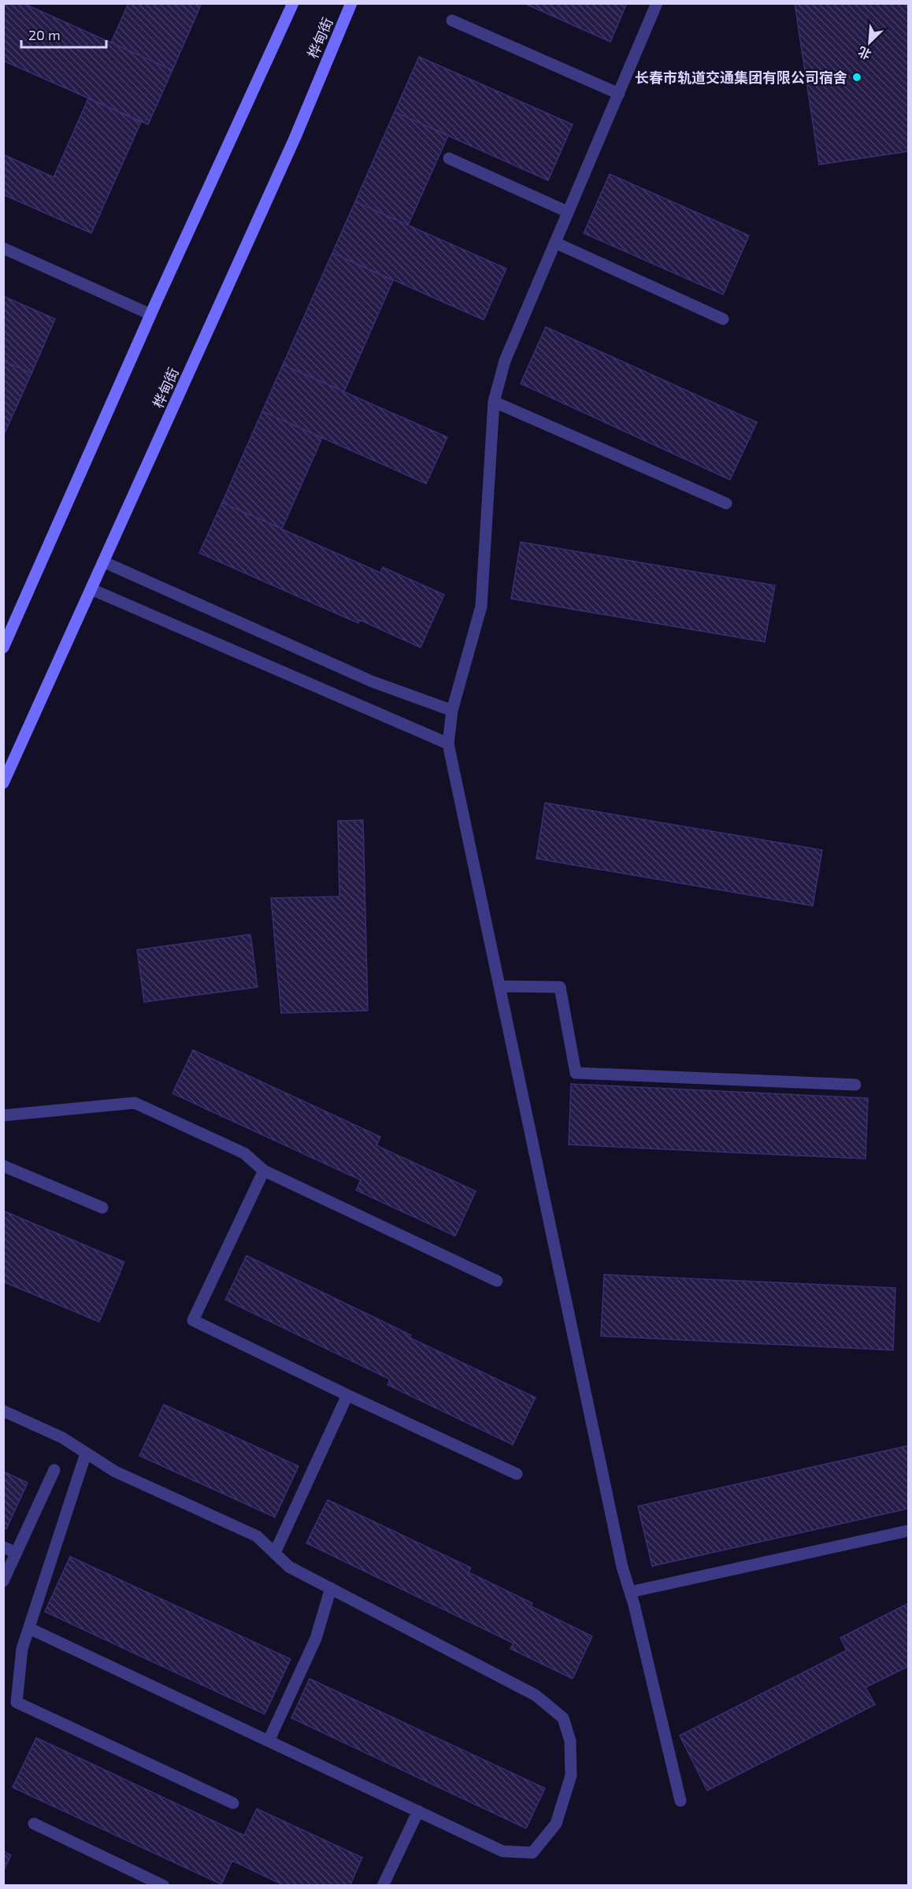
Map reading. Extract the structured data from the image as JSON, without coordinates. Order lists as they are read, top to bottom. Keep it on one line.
{"streets":{"street":["桦甸街"]},"places":["长春市轨道交通集团有限公司宿舍"],"scale_bar":"20 m","north":"bottom left"}
